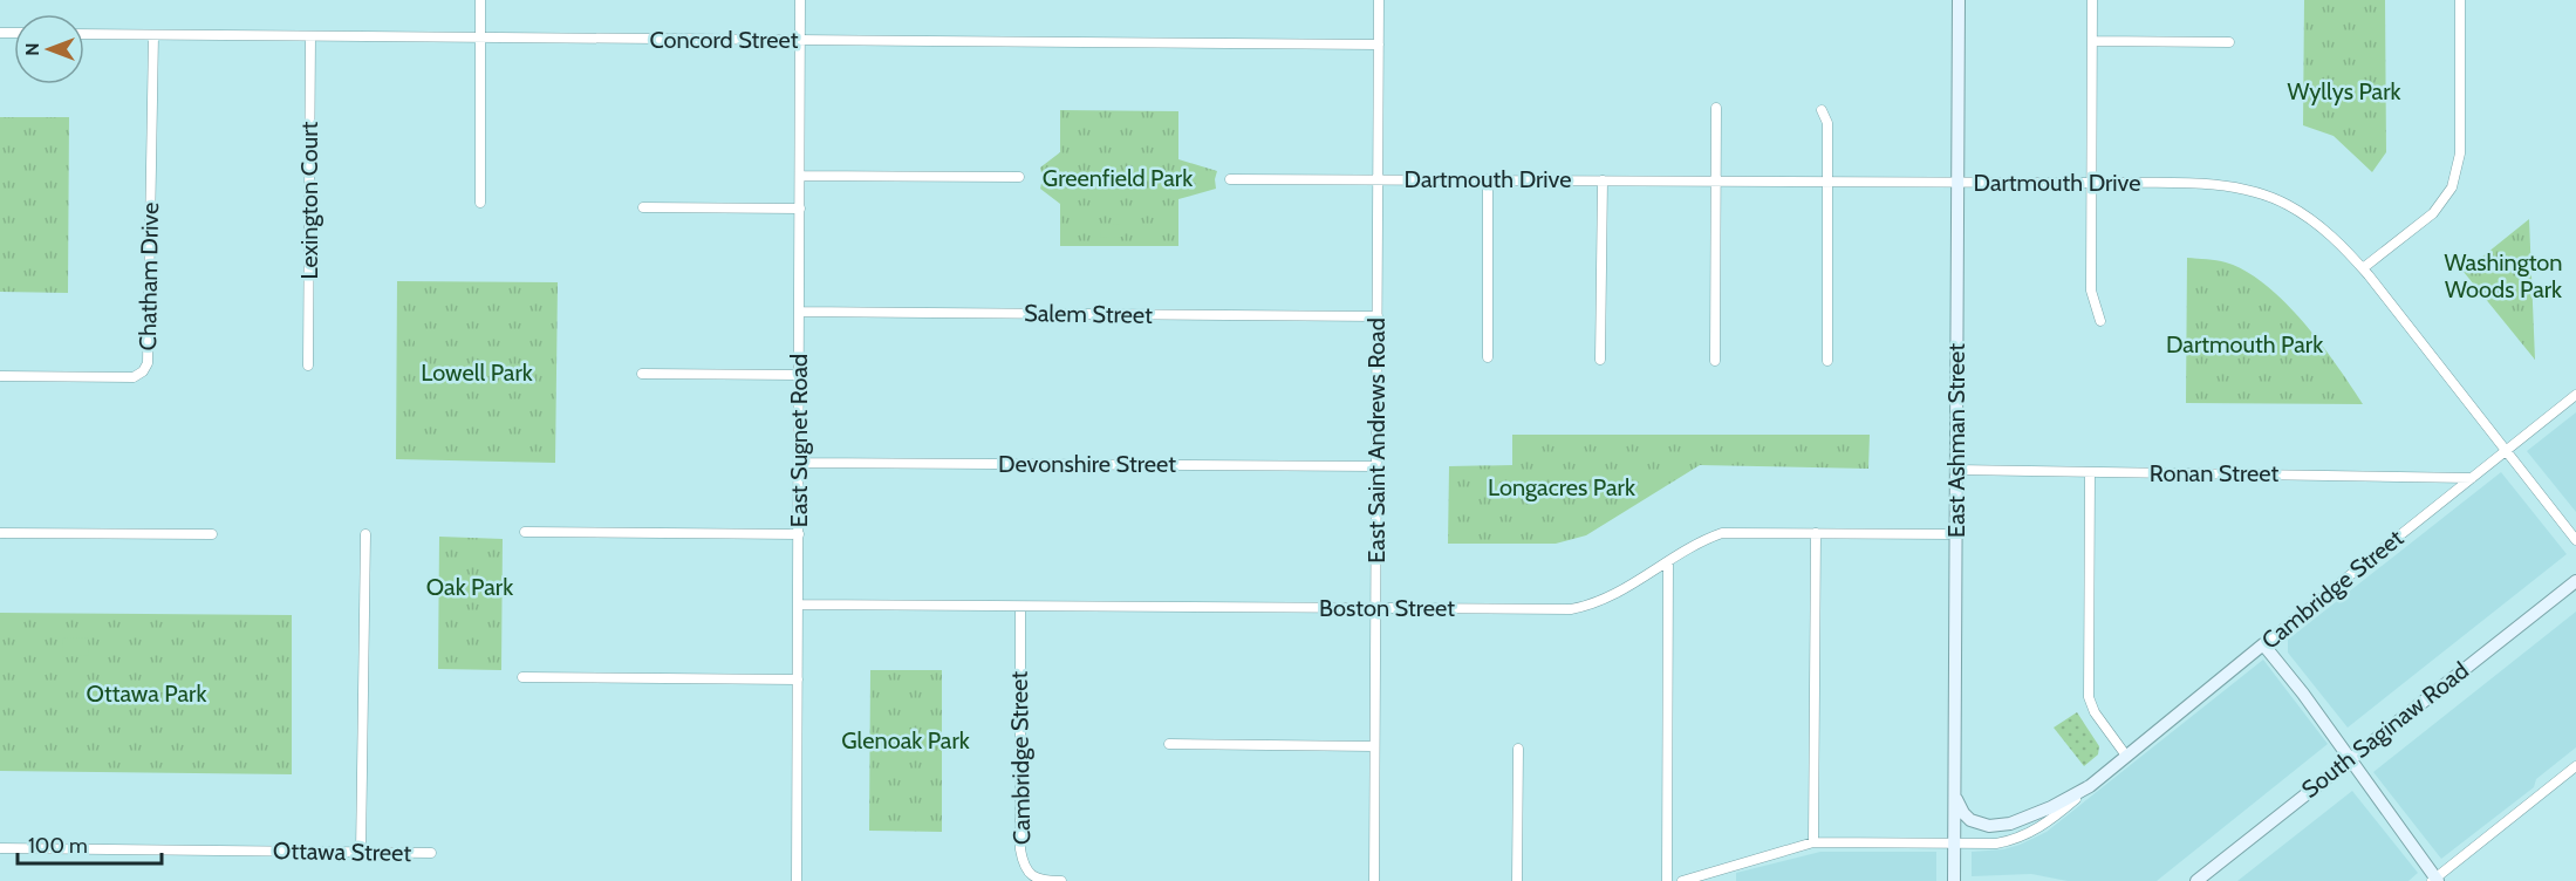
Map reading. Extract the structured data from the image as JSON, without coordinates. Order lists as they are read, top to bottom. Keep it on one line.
{"streets":{"street":["Concord Street","Dartmouth Drive","Lexington Court","Chatham Drive","Salem Street","East Sugnet Road","East Saint Andrews Road","East Ashman Street","Devonshire Street","Ronan Street","Cambridge Street","Boston Street","South Saginaw Road","Ottawa Street"]},"crossings":[["Concord Street","Lexington Court"],["Concord Street","Chatham Drive"],["Concord Street","East Sugnet Road"],["Concord Street","East Saint Andrews Road"],["Dartmouth Drive","East Saint Andrews Road"],["Dartmouth Drive","East Ashman Street"],["Dartmouth Drive","Cambridge Street"],["Salem Street","East Sugnet Road"],["Salem Street","East Saint Andrews Road"],["East Sugnet Road","Devonshire Street"],["East Sugnet Road","Boston Street"],["East Saint Andrews Road","Devonshire Street"],["East Saint Andrews Road","Boston Street"],["East Ashman Street","Ronan Street"],["East Ashman Street","Cambridge Street"],["East Ashman Street","Boston Street"],["Ronan Street","Cambridge Street"],["Cambridge Street","Boston Street"]],"parks":["Wyllys Park","Greenfield Park","Washington Woods Park","Dartmouth Park","Lowell Park","Longacres Park","Oak Park","Ottawa Park","Glenoak Park"],"scale_bar":"100 m","north":"left"}
